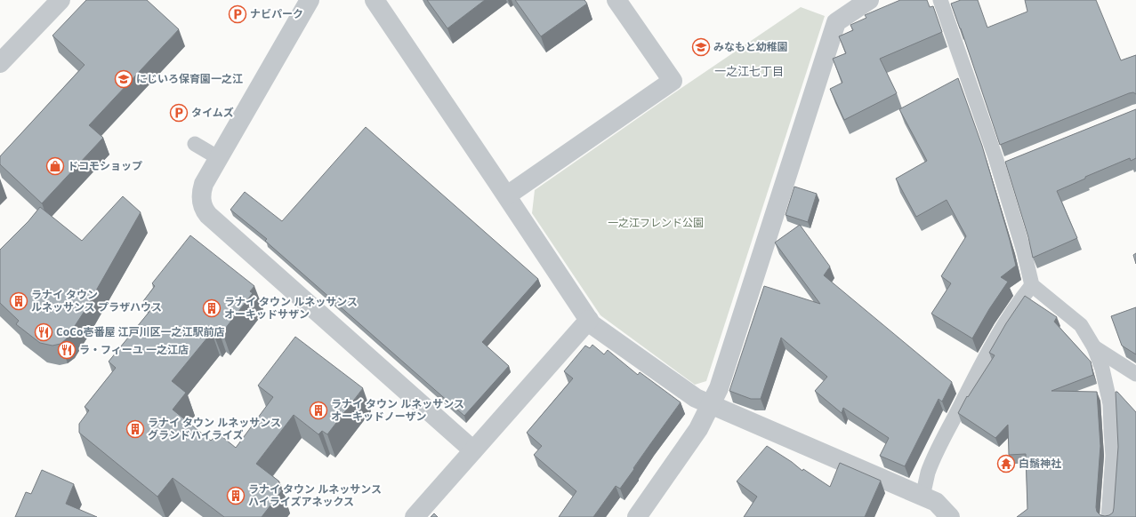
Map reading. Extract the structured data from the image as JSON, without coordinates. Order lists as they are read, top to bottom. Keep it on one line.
{"districts":["一之江七丁目"],"parks":["一之江フレンド公園"],"places":{"parking":["ナビパーク","タイムズ"],"school or university":["みなもと幼稚園","にじいろ保育園一之江"],"shop":["ドコモショップ"],"building":["ラナイ タウン ルネッサンス プラザハウス","ラナイ タウン ルネッサンス オーキッドサザン","ラナイ タウン ルネッサンス オーキッドノーザン","ラナイ タウン ルネッサンス グランドハイライズ","ラナイ タウン ルネッサンス ハイライズアネックス"],"restaurant":["CoCo壱番屋 江戸川区一之江駅前店","ラ・フィーユ 一之江店"],"temple":["白鬚神社"]}}
